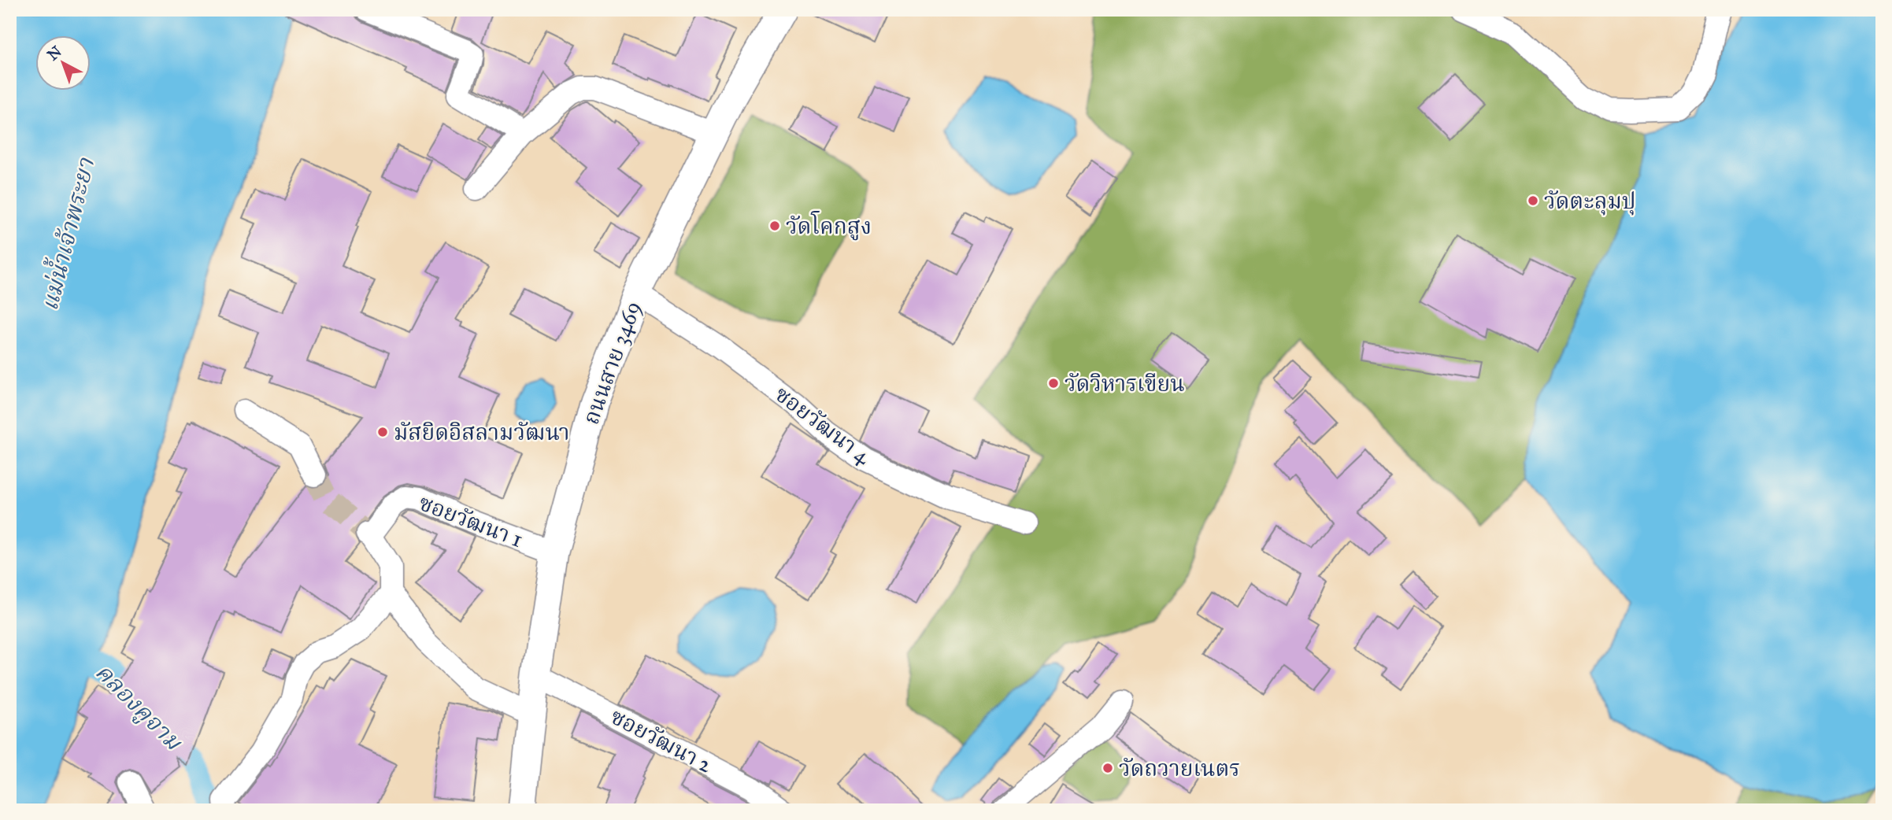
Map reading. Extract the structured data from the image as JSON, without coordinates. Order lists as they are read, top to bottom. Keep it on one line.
{"streets":{"street":["ถนนสาย 3469","ซอยวัฒนา 4","ซอยวัฒนา 1","ซอยวัฒนา 2"]},"crossings":[["ถนนสาย 3469","ซอยวัฒนา 4"],["ถนนสาย 3469","ซอยวัฒนา 1"],["ถนนสาย 3469","ซอยวัฒนา 2"]],"water":["แม่น้ำเจ้าพระยา","คลองคูจาม"],"places":["วัดตะลุมปุ","วัดโคกสูง","วัดวิหารเขียน","มัสยิดอิสลามวัฒนา","วัดถวายเนตร"],"north":"top left"}
